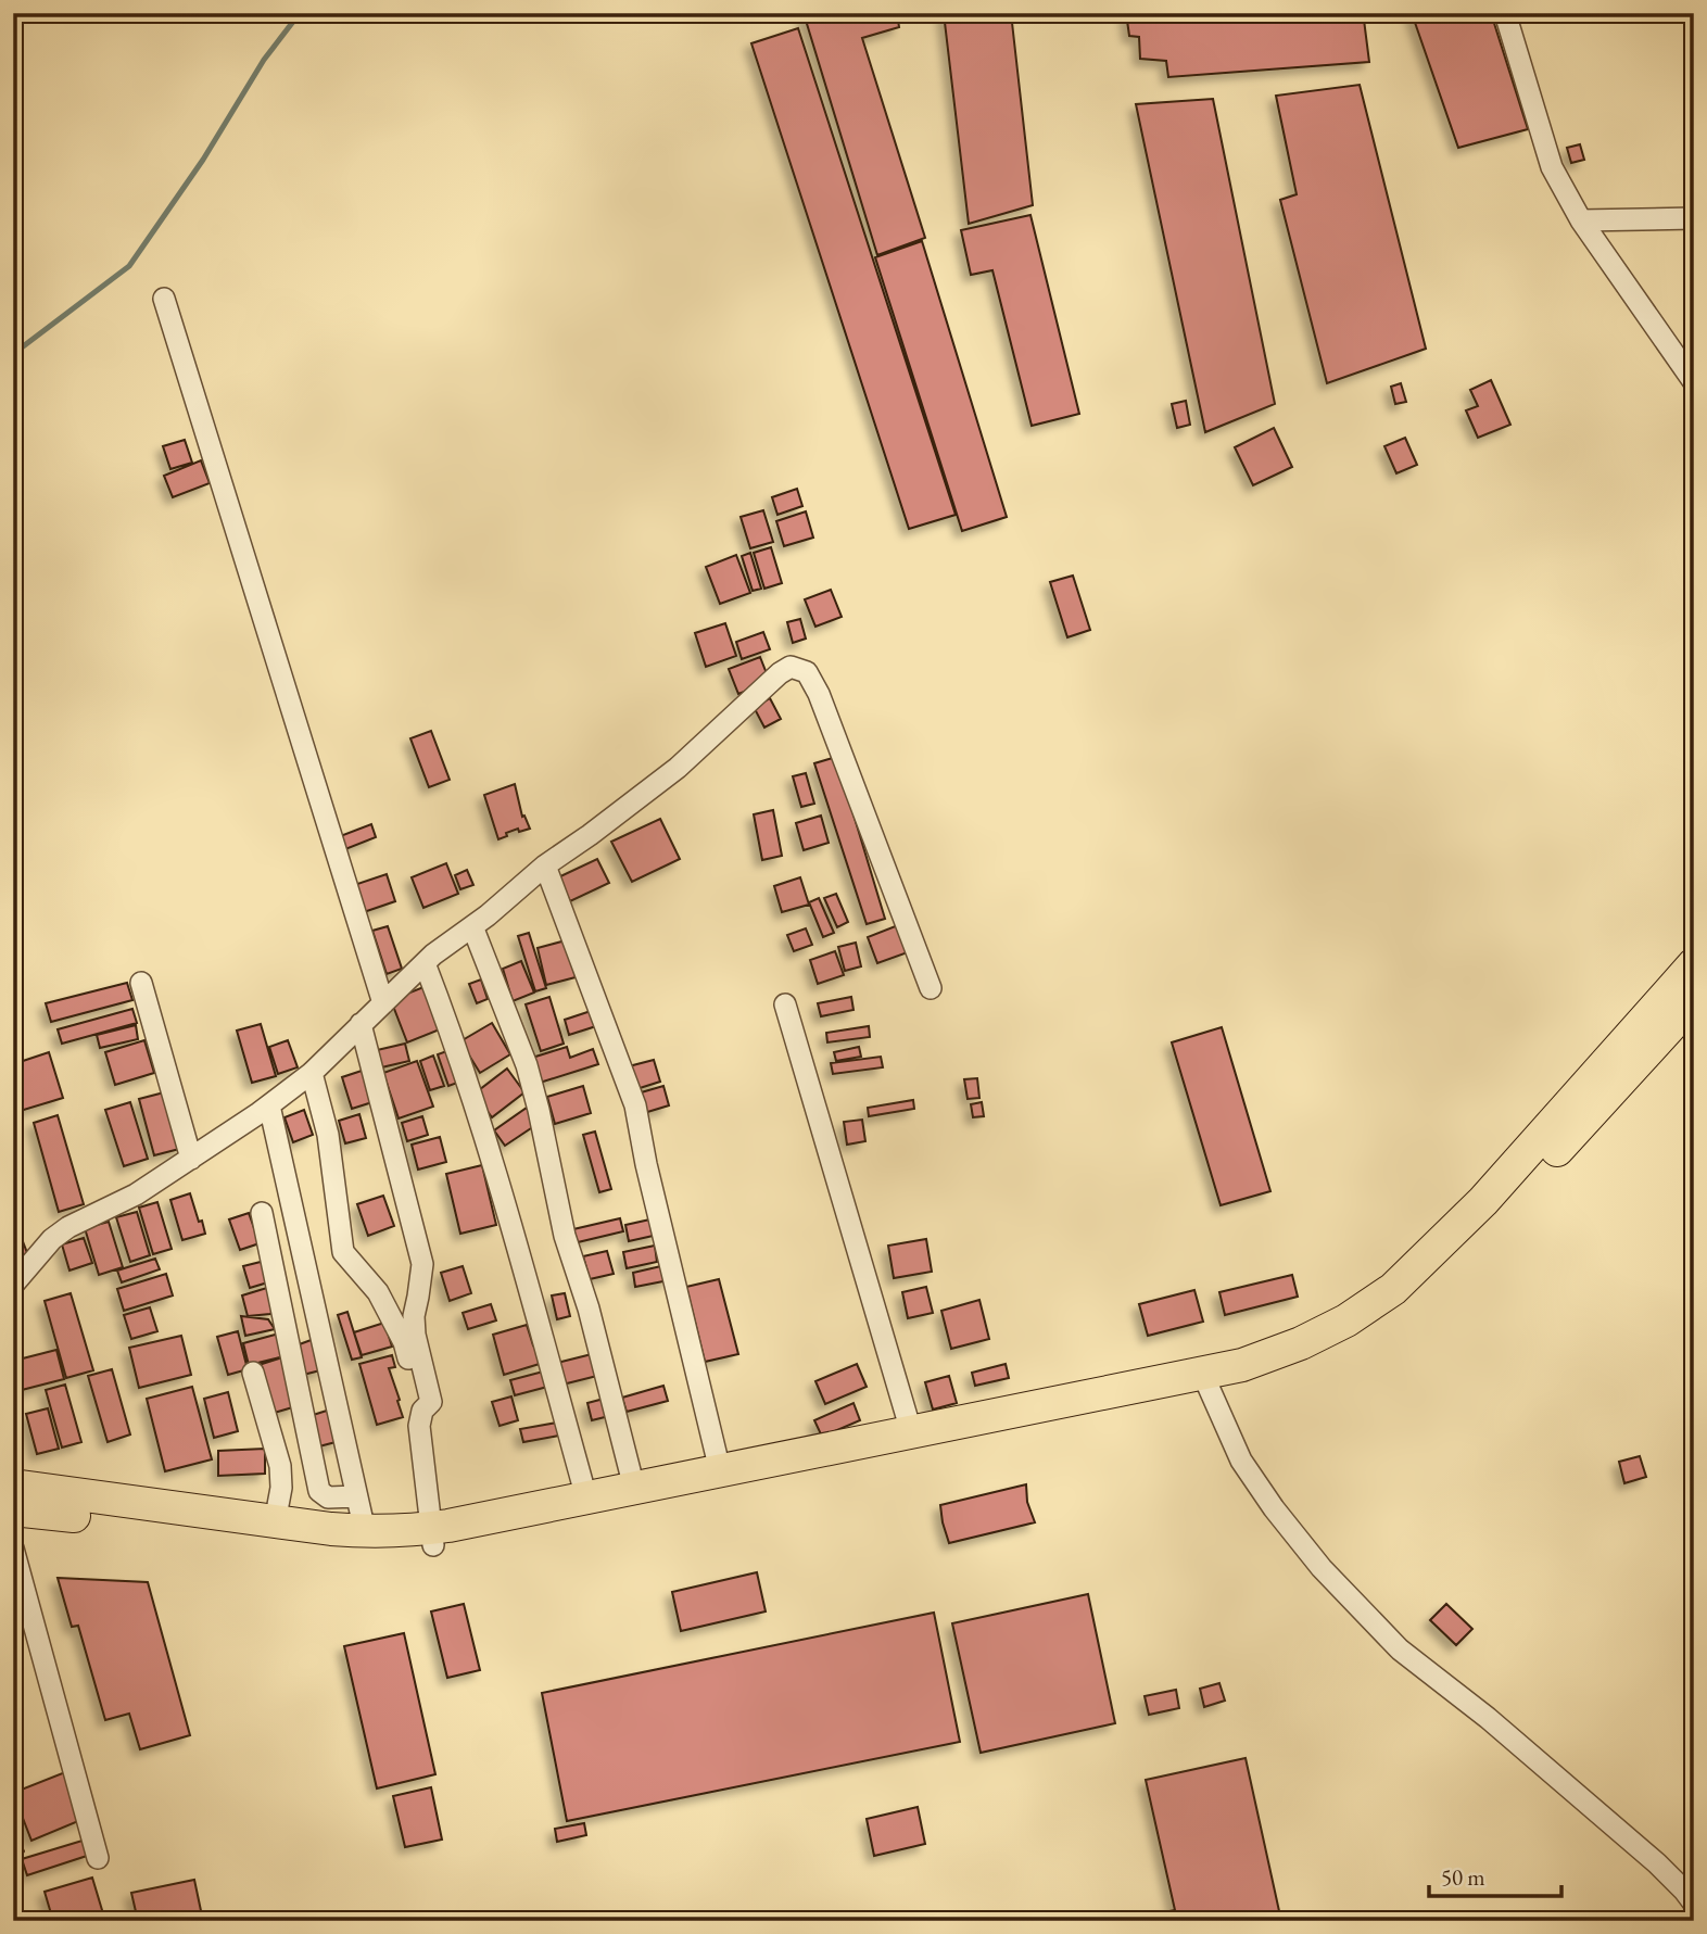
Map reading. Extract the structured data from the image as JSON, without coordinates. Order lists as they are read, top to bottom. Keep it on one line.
{"scale_bar":"50 m"}
